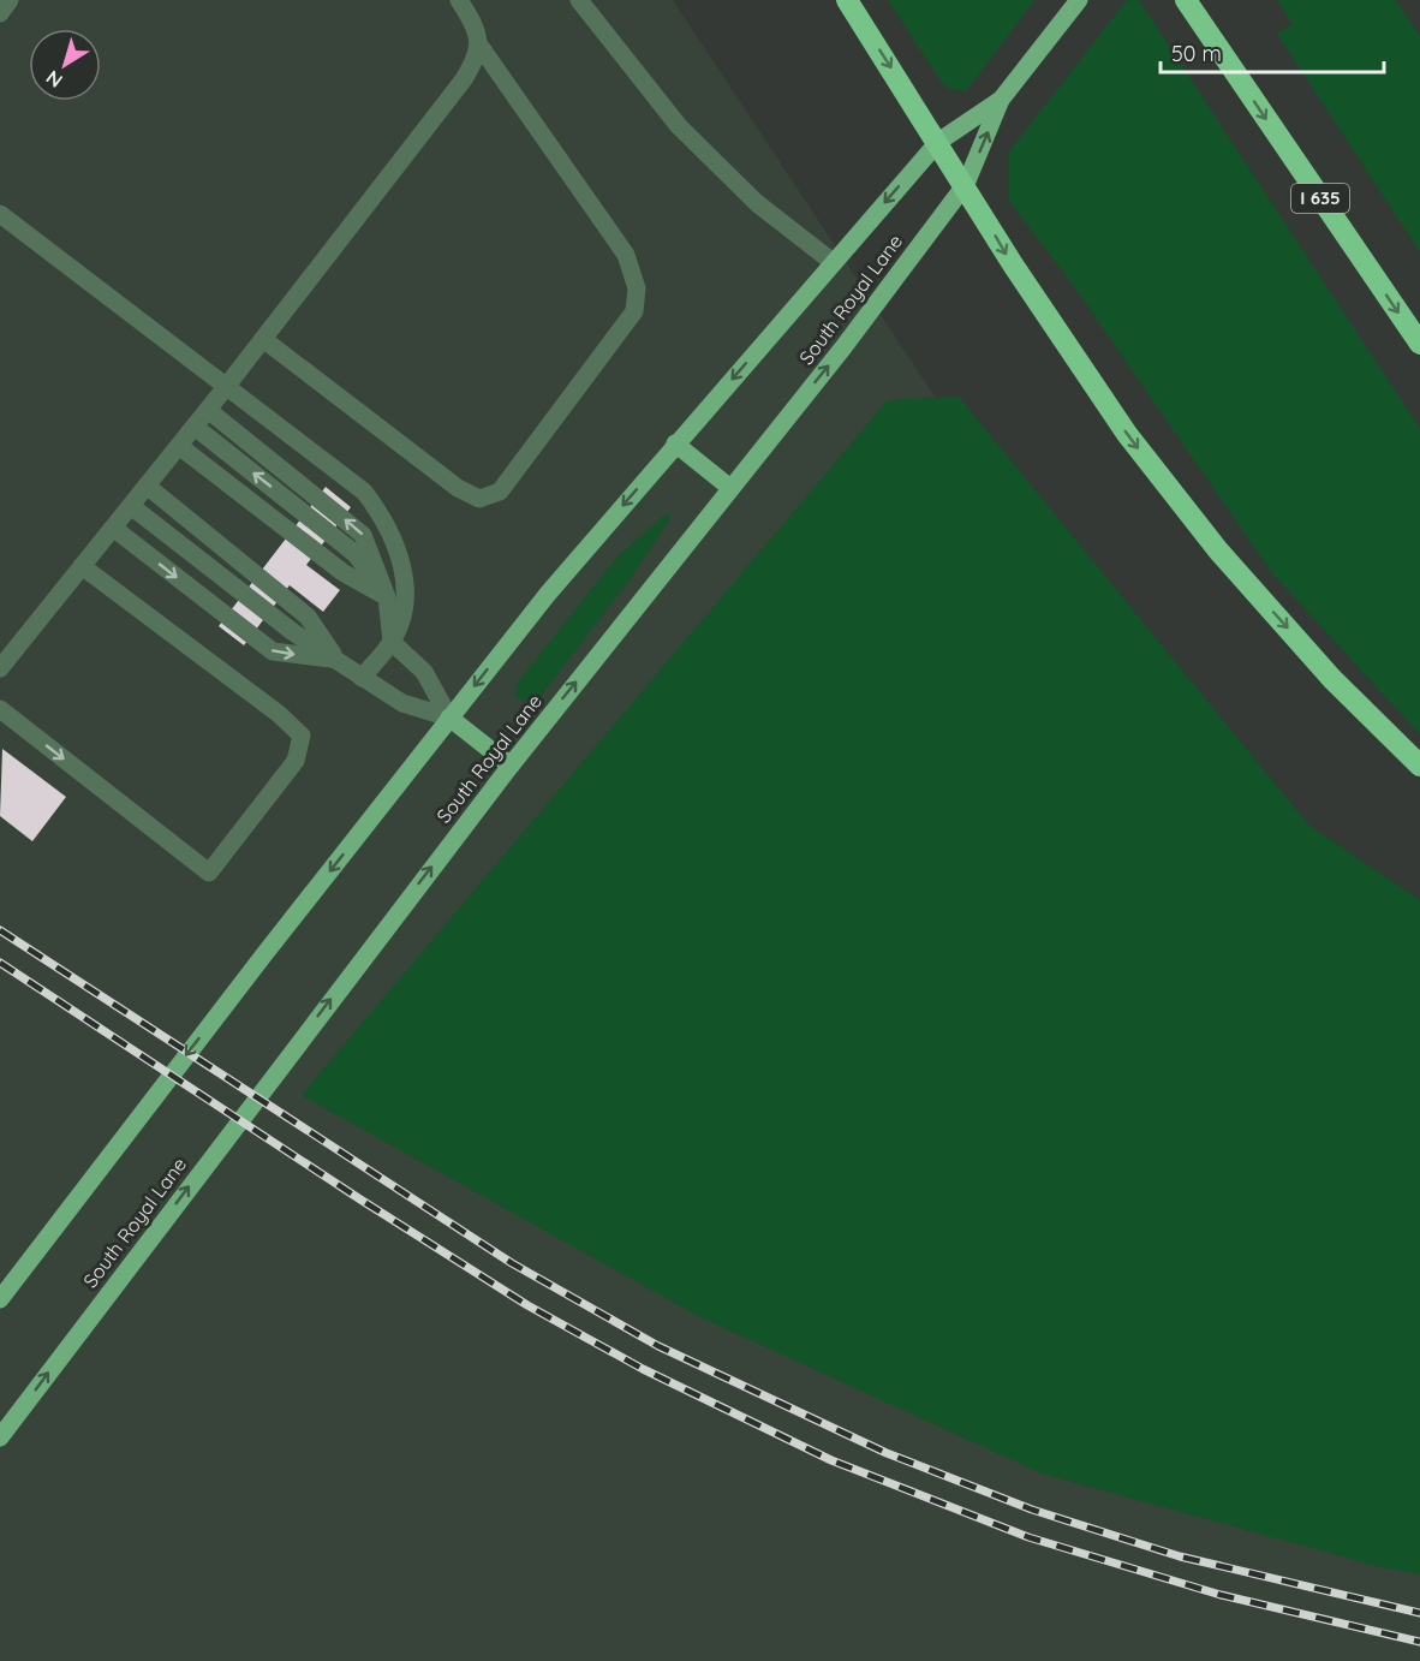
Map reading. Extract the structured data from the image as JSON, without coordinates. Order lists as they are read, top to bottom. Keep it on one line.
{"streets":{"highway":["I 635"],"main road":["South Royal Lane"]},"scale_bar":"50 m","north":"bottom left"}
